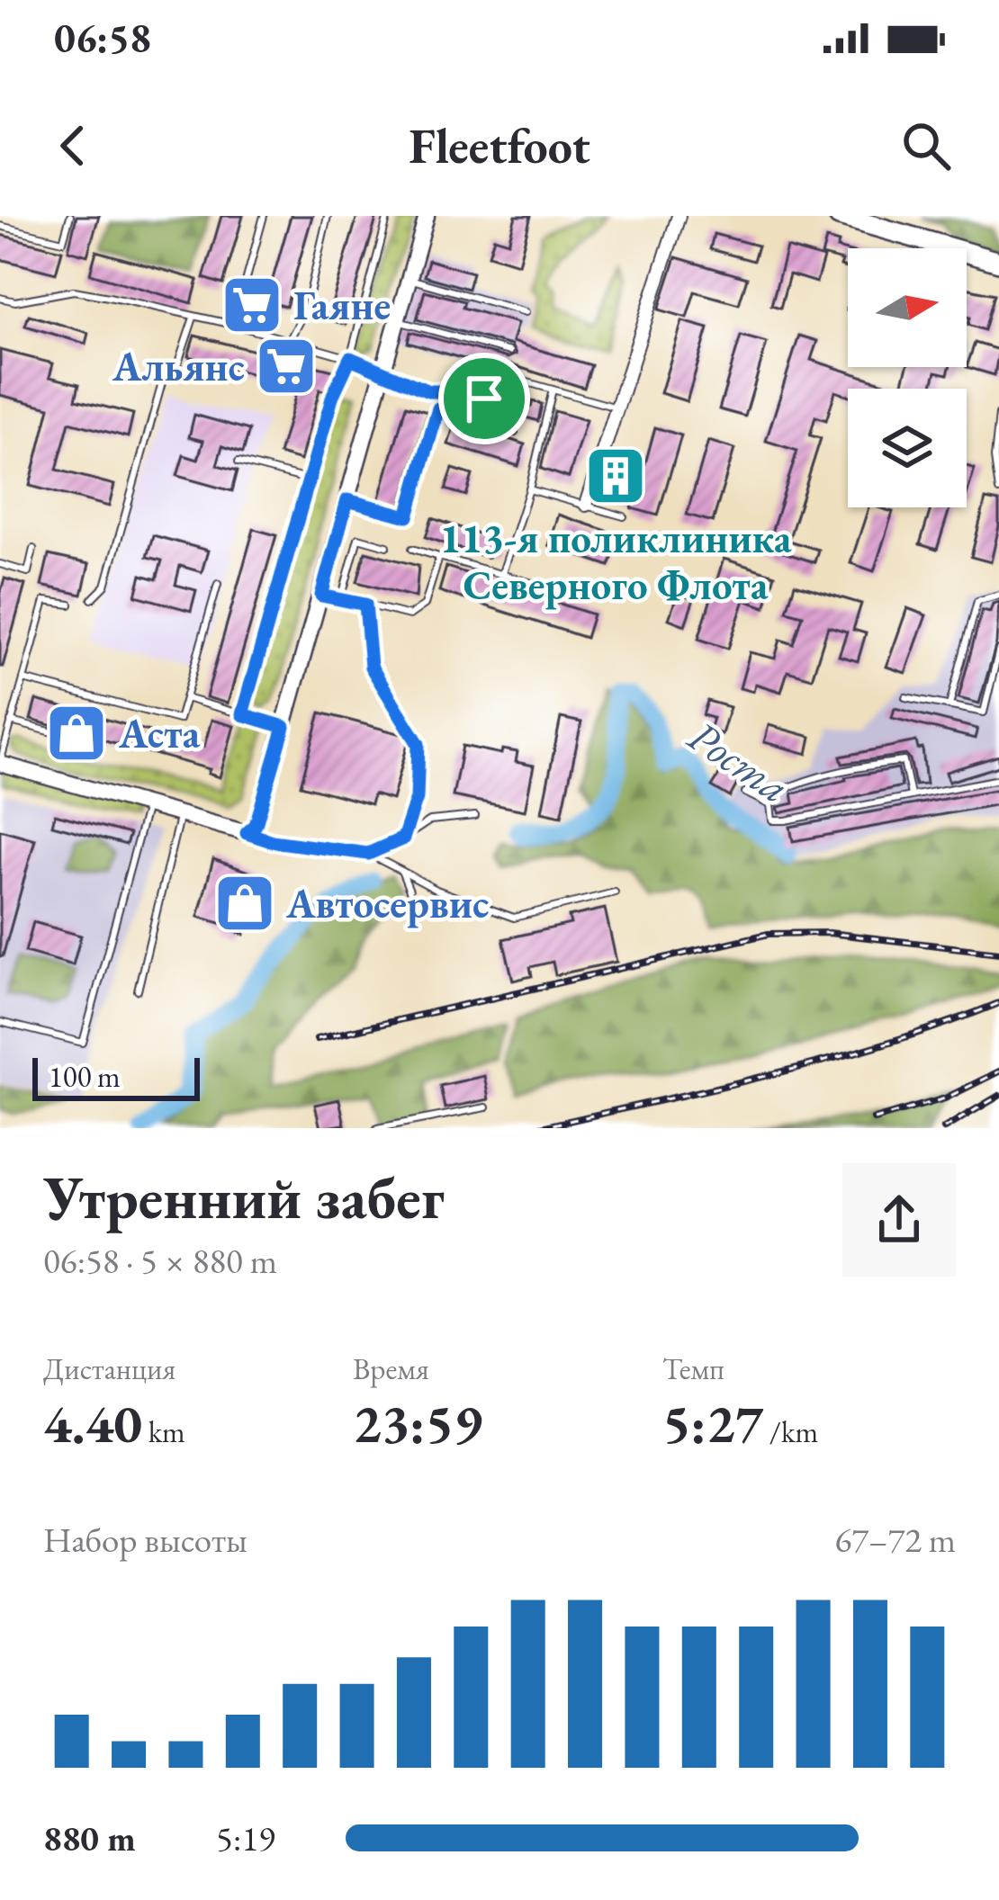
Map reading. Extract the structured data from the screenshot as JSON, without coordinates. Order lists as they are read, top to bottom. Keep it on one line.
{"water":["Роста"],"places":{"supermarket":["Гаяне","Альянс"],"building":["113-я поликлиника Северного Флота"],"shop":["Аста","Автосервис"]},"scale_bar":"100 m","north":"right","page":{"status":"06:58","header":"Fleetfoot","scale":"100 m","heading":["Утренний забег","06:58 · 5 × 880 m"],"stats":[["Дистанция","4.40 km"],["Время","23:59"],["Темп","5:27 /km"]],"chart":["Набор высоты","67–72 m"],"list":[{"name":"880 m","note":"5:19"}]}}
